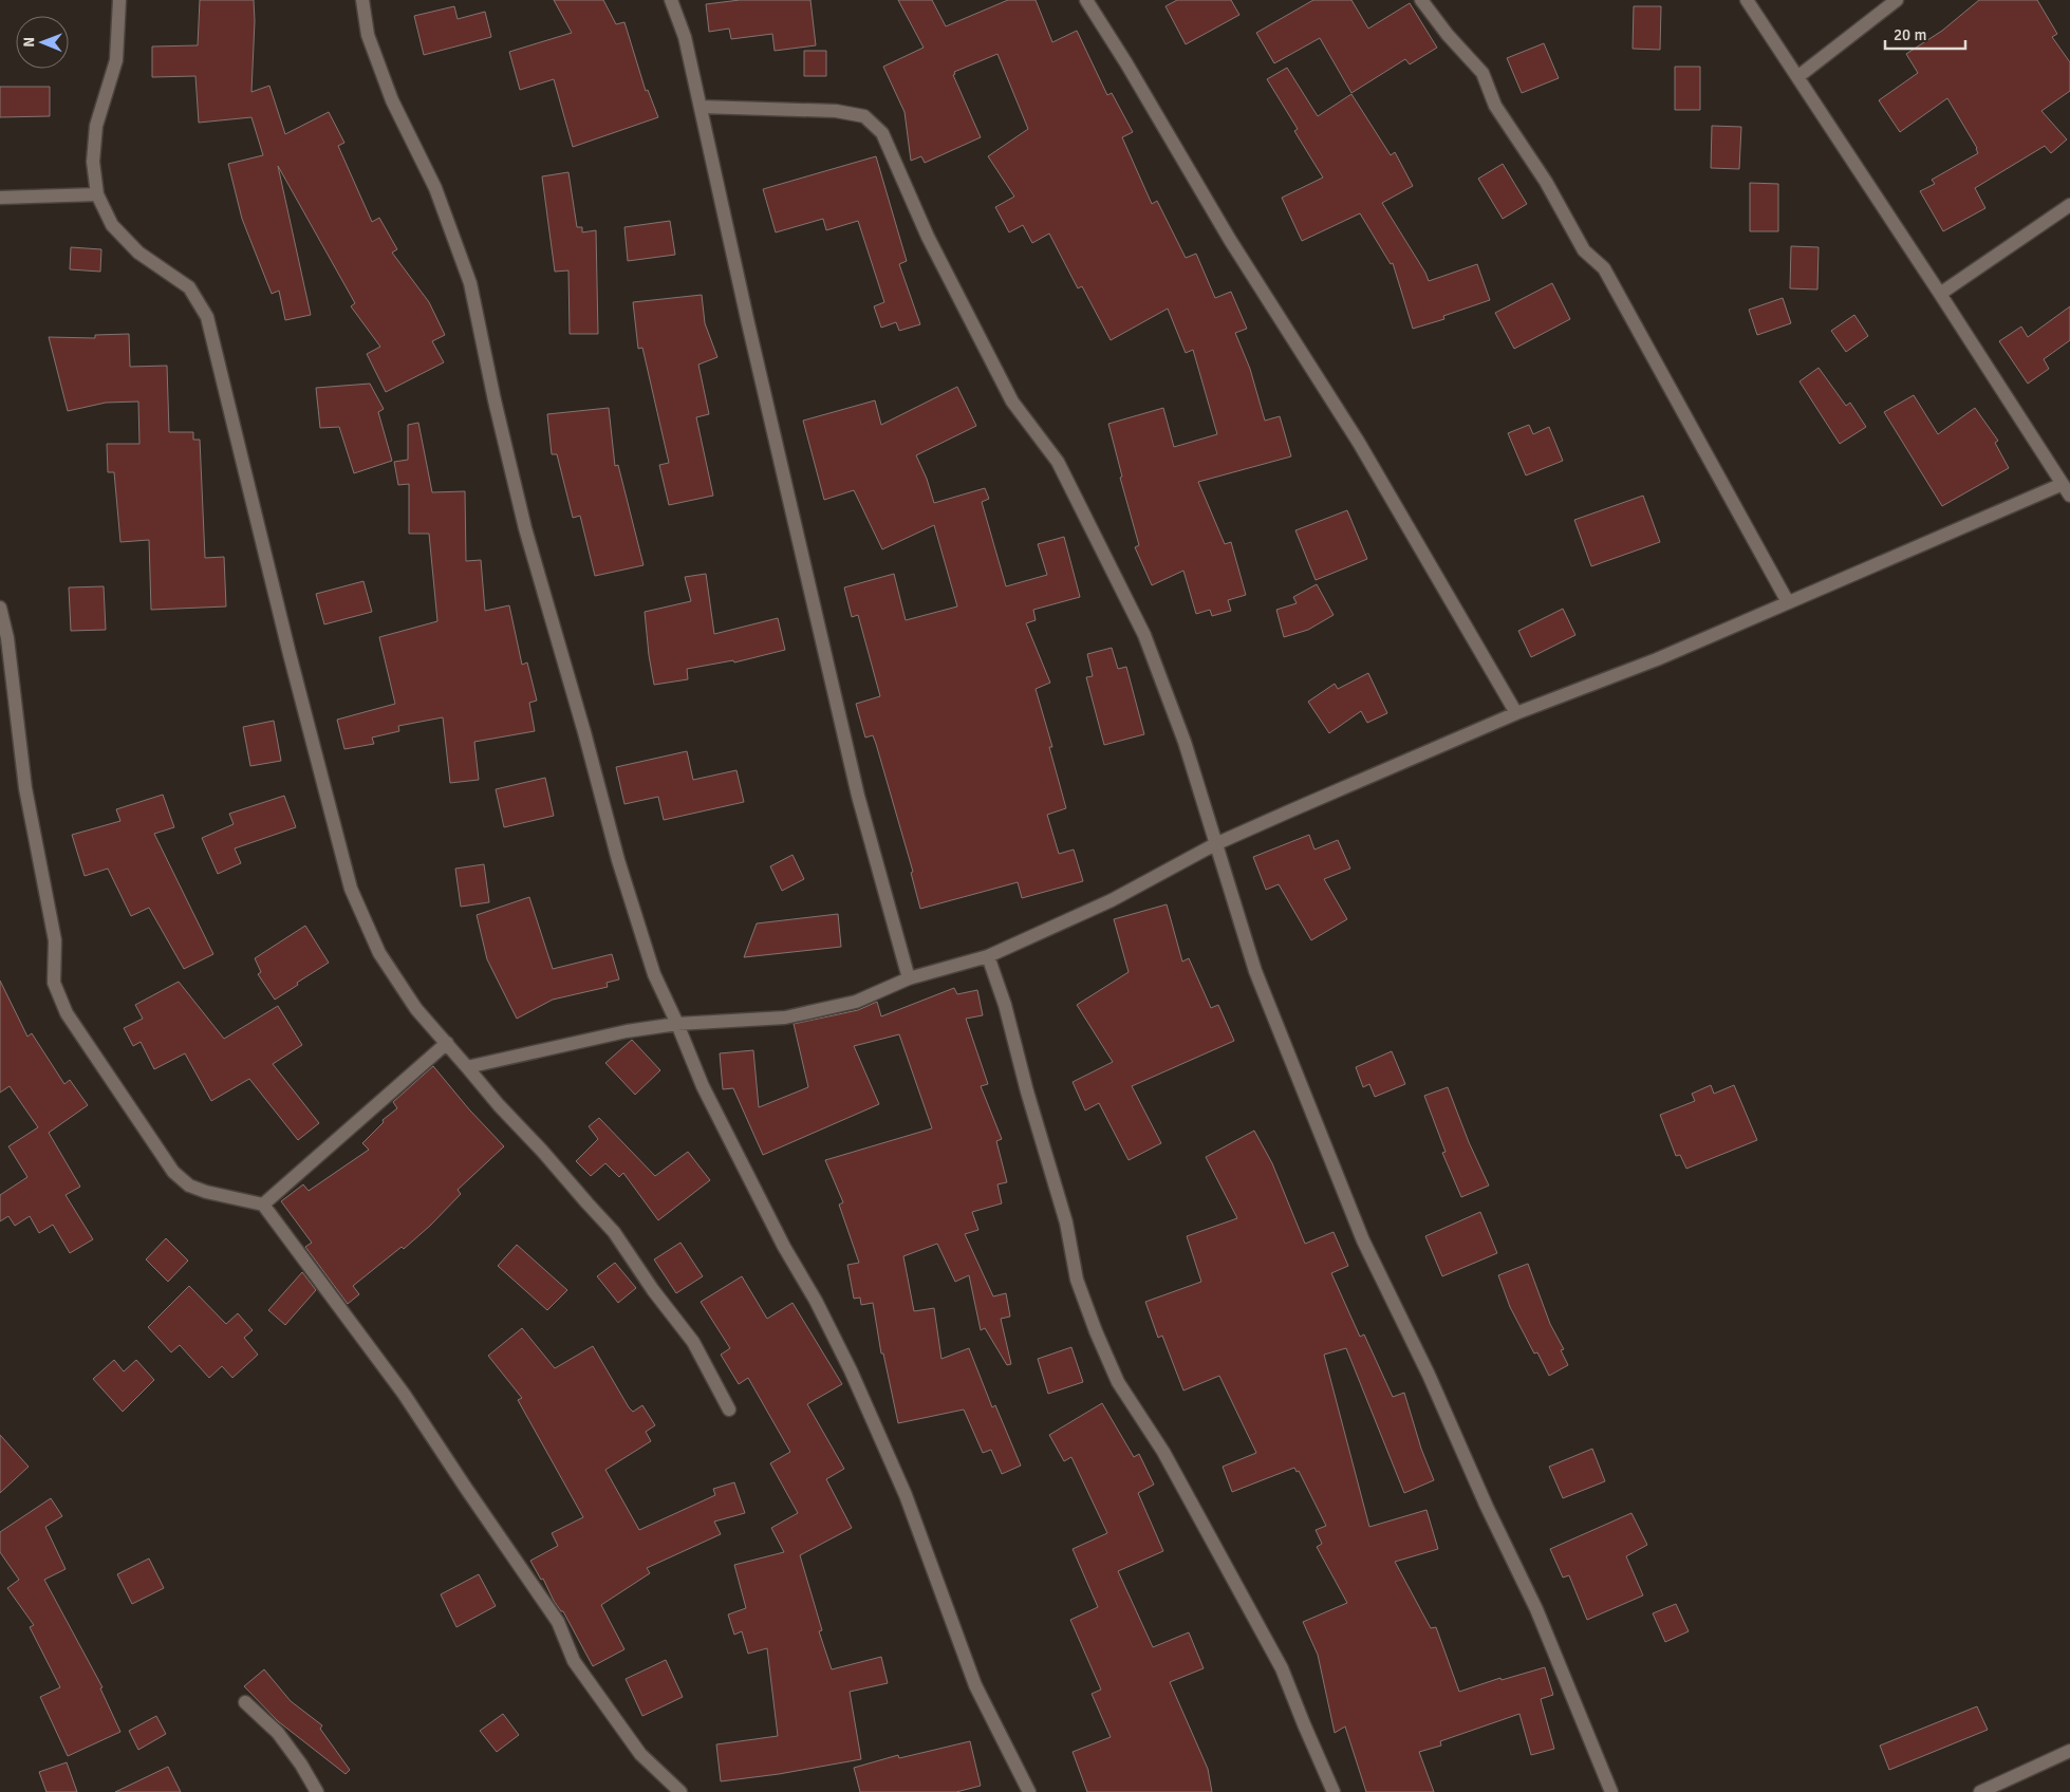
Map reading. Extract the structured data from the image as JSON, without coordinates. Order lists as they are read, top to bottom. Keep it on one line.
{"scale_bar":"20 m","north":"left"}
